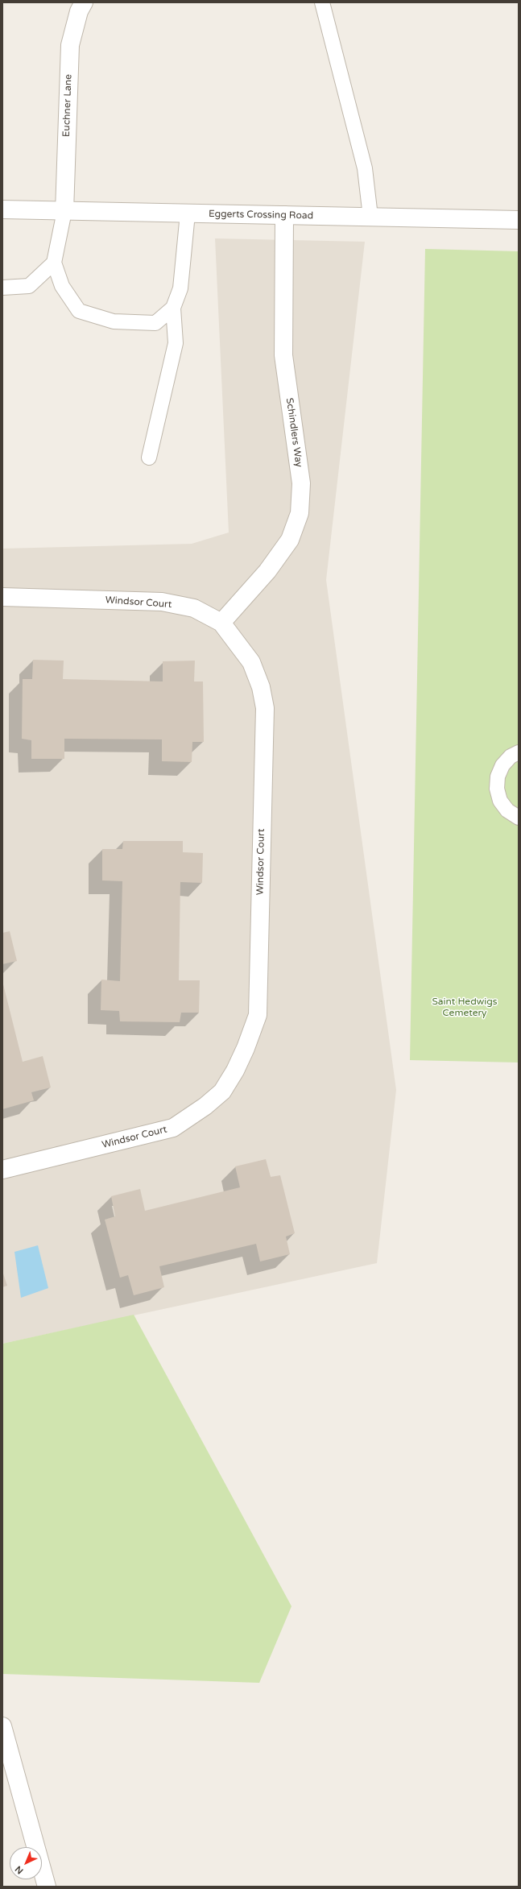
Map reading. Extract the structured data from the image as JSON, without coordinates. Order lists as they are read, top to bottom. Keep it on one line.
{"streets":{"street":["Euchner Lane","Eggerts Crossing Road","Schindlers Way","Windsor Court"]},"crossings":[["Euchner Lane","Eggerts Crossing Road"],["Eggerts Crossing Road","Schindlers Way"],["Schindlers Way","Windsor Court"]],"parks":["Saint Hedwigs Cemetery"],"north":"bottom left"}
